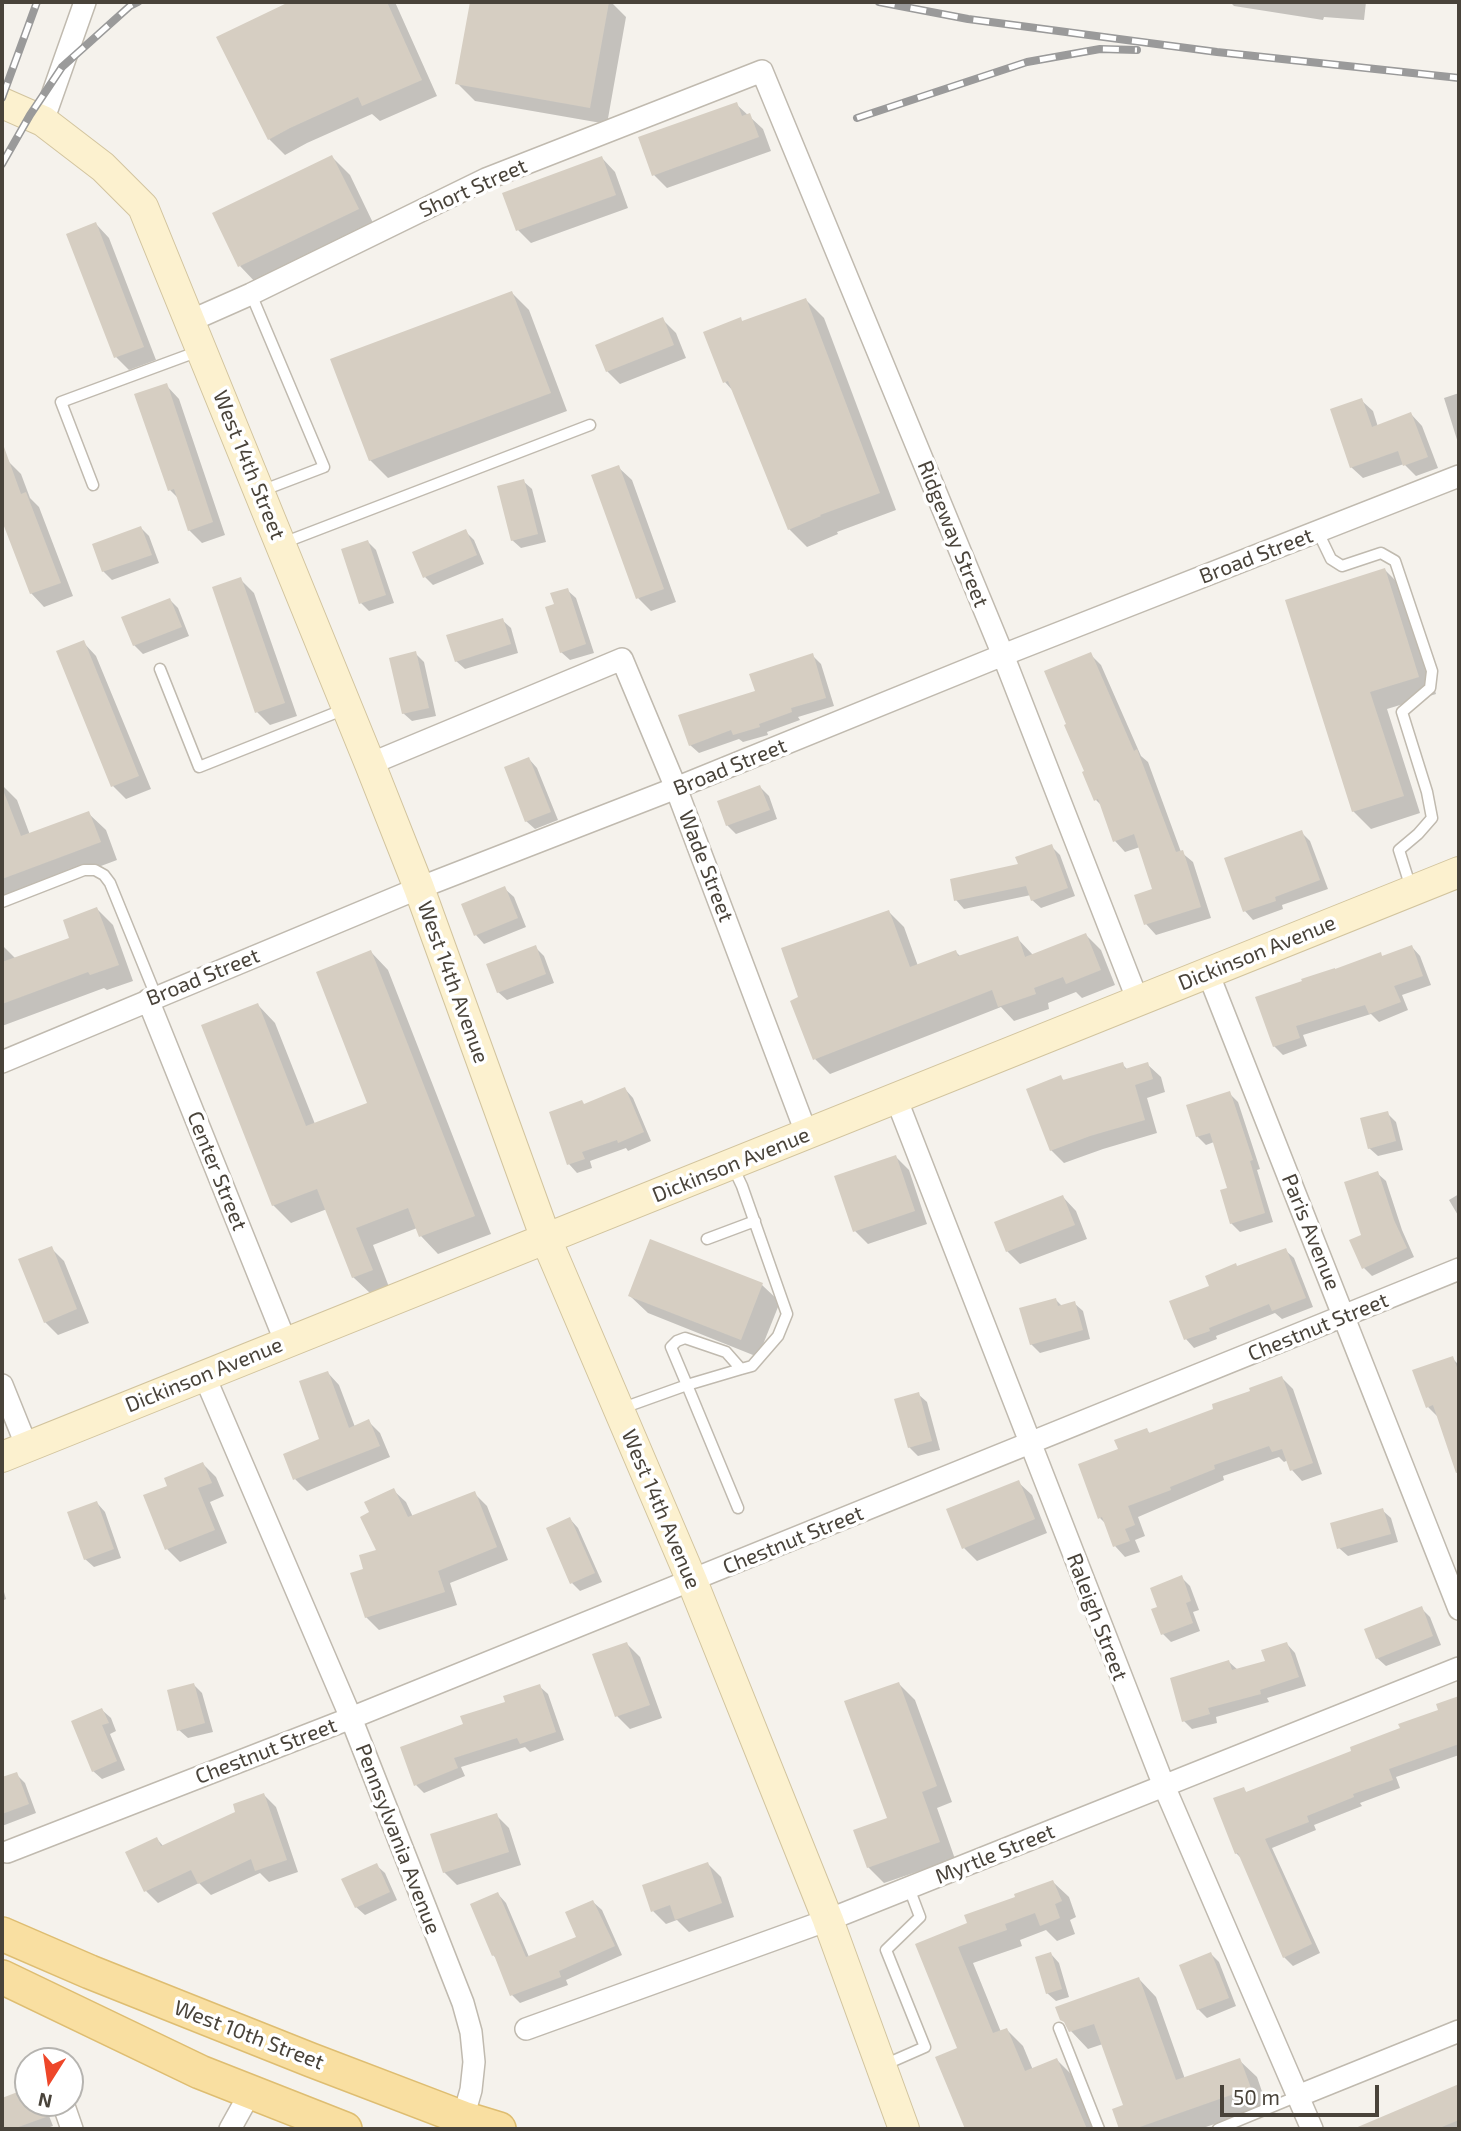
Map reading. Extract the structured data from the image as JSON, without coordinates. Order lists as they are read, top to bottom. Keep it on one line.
{"streets":{"main road":["West 14th Street","Dickinson Avenue","West 14th Avenue","West 10th Street"],"street":["Short Street","Ridgeway Street","Broad Street","Wade Street","Center Street","Paris Avenue","Chestnut Street","Raleigh Street","Pennsylvania Avenue","Myrtle Street"]},"crossings":[["Short Street","West 14th Street"],["Short Street","Ridgeway Street"],["West 14th Street","Broad Street"],["West 14th Street","Wade Street"],["West 14th Street","West 14th Avenue"],["Ridgeway Street","Broad Street"],["Ridgeway Street","Dickinson Avenue"],["Broad Street","Wade Street"],["Broad Street","West 14th Avenue"],["Broad Street","Center Street"],["Wade Street","Dickinson Avenue"],["Dickinson Avenue","West 14th Avenue"],["Dickinson Avenue","Center Street"],["Dickinson Avenue","Paris Avenue"],["Dickinson Avenue","Raleigh Street"],["Dickinson Avenue","Pennsylvania Avenue"],["West 14th Avenue","Chestnut Street"],["West 14th Avenue","Myrtle Street"],["Paris Avenue","Chestnut Street"],["Chestnut Street","Raleigh Street"],["Chestnut Street","Pennsylvania Avenue"],["Raleigh Street","Myrtle Street"],["Pennsylvania Avenue","West 10th Street"]],"scale_bar":"50 m","north":"bottom"}
